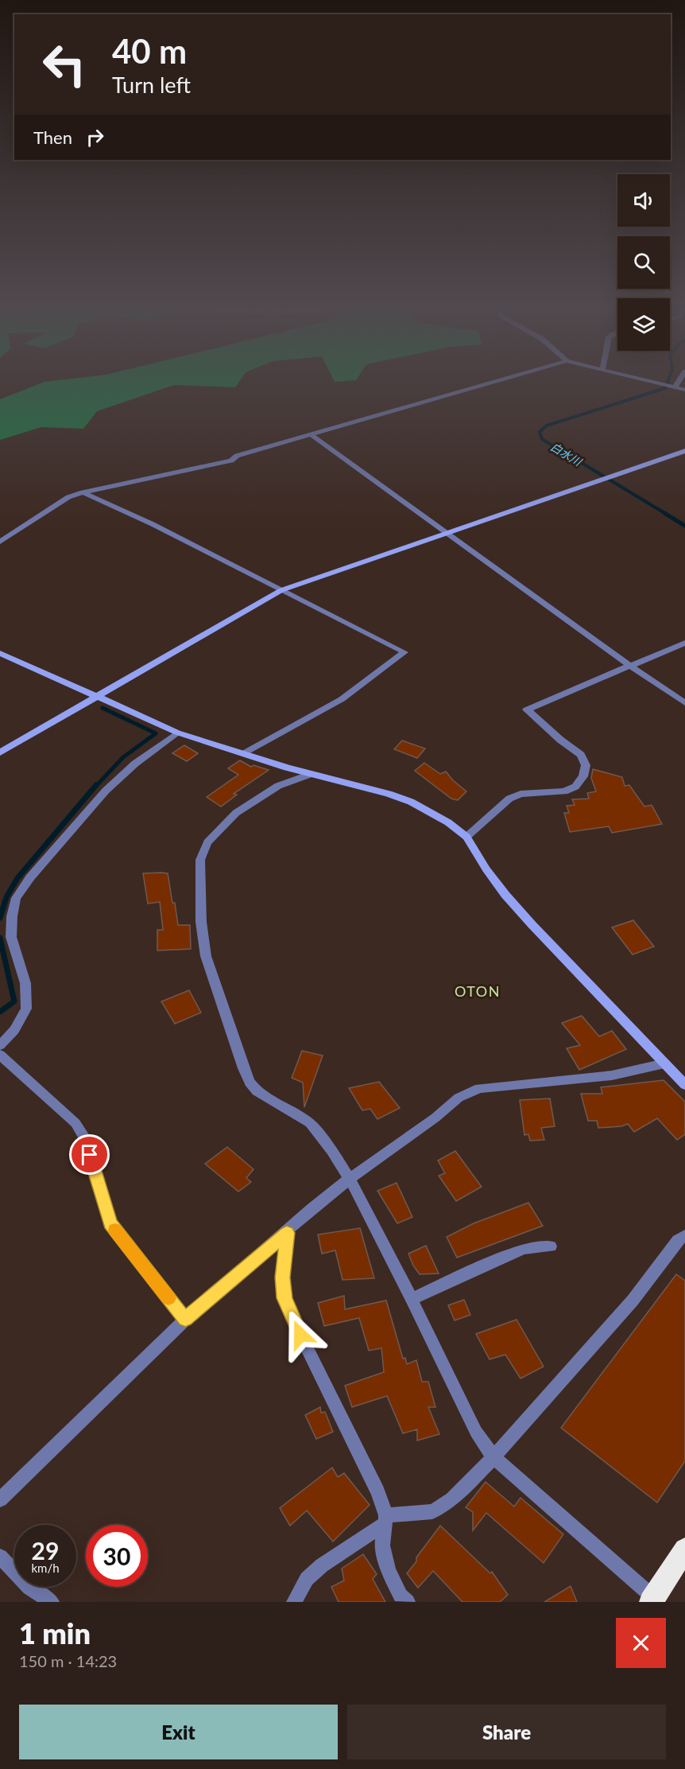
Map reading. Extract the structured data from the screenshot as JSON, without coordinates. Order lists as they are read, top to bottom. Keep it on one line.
{"districts":["OTON"],"water":["白水川"],"page":{"turn":["40 m","Turn left"],"then":"Then","speed":"29 km/h","limit":"30","heading":["1 min","150 m · 14:23"],"buttons":["Exit","Share"]}}
